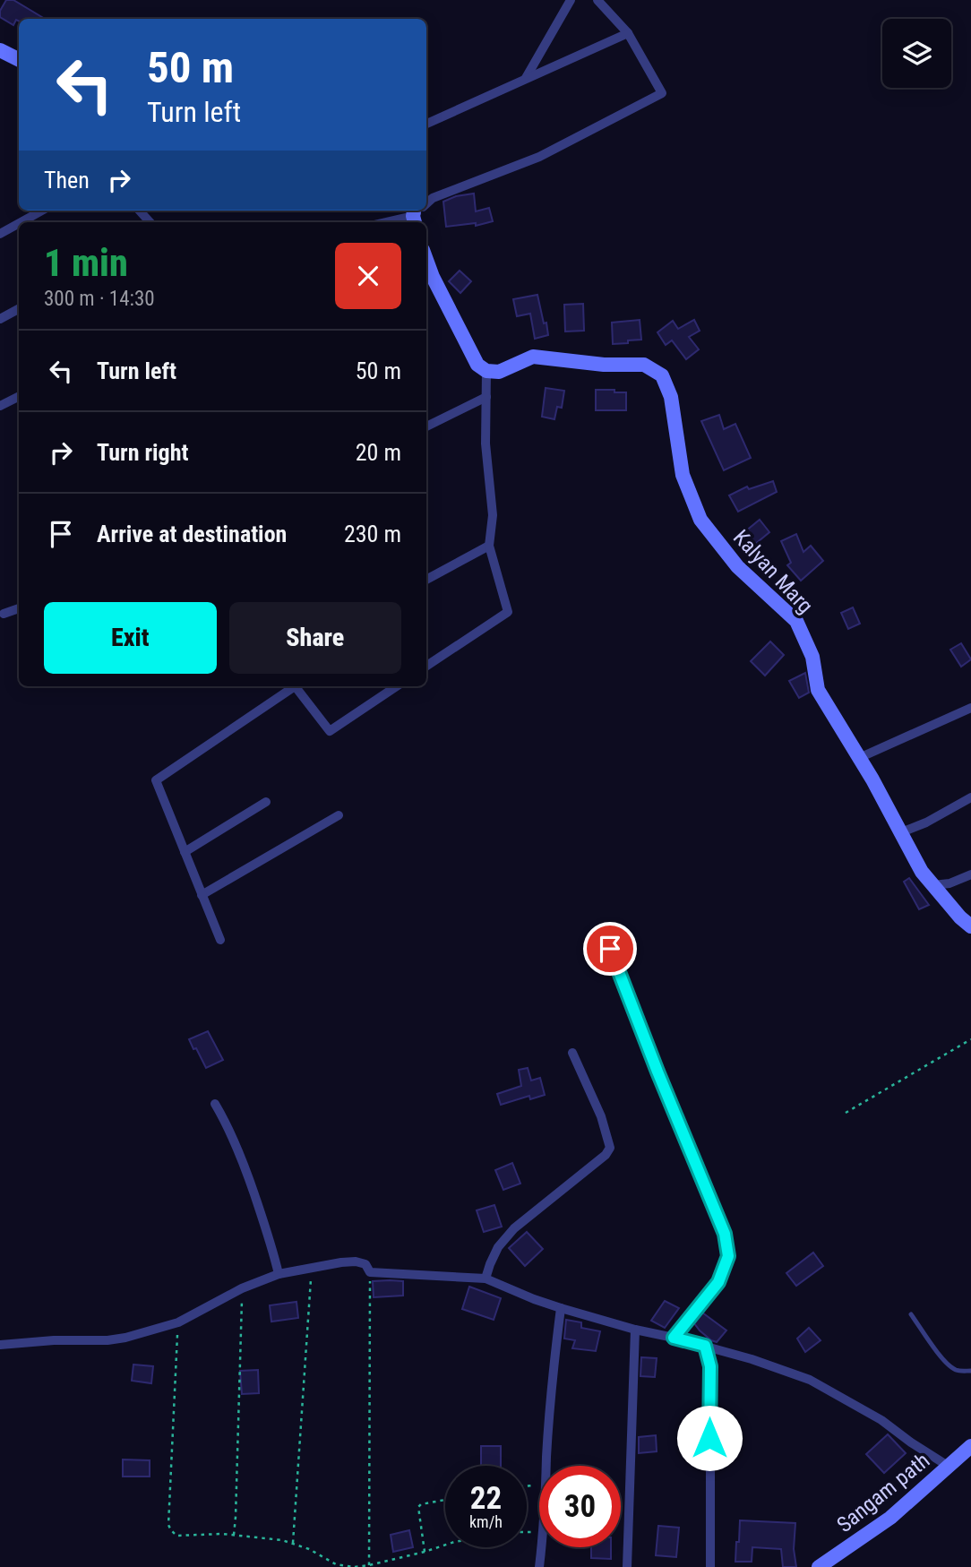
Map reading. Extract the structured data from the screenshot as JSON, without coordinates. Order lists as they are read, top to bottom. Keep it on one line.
{"streets":{"street":["Kalyan Marg","Sangam path"]},"page":{"turn":["50 m","Turn left"],"then":"Then","heading":["1 min","300 m · 14:30"],"list":[{"name":"Turn left","value":"50 m"},{"name":"Turn right","value":"20 m"},{"name":"Arrive at destination","value":"230 m"}],"buttons":["Exit","Share"],"speed":"22 km/h","limit":"30"}}
